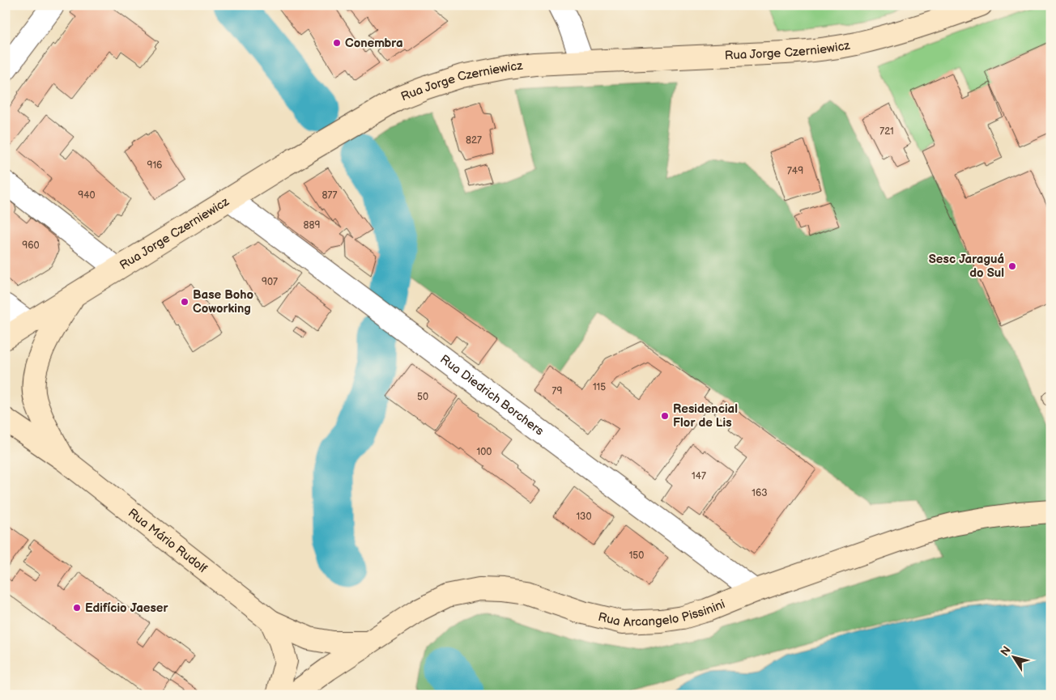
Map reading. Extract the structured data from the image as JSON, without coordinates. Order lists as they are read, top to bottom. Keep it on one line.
{"streets":{"main road":["Rua Jorge Czerniewicz","Rua Mário Rudolf","Rua Arcangelo Pissinini"],"street":["Rua Diedrich Borchers"]},"crossings":[["Rua Jorge Czerniewicz","Rua Diedrich Borchers"],["Rua Jorge Czerniewicz","Rua Mário Rudolf"],["Rua Diedrich Borchers","Rua Arcangelo Pissinini"],["Rua Mário Rudolf","Rua Arcangelo Pissinini"]],"places":["Conembra","Sesc Jaraguá do Sul","Base Boho Coworking","Residencial Flor de Lis","Edifício Jaeser"],"house_numbers":["721","827","916","749","940","877","889","960","907","115","79","50","100","147","163","130","150"],"north":"top left"}
